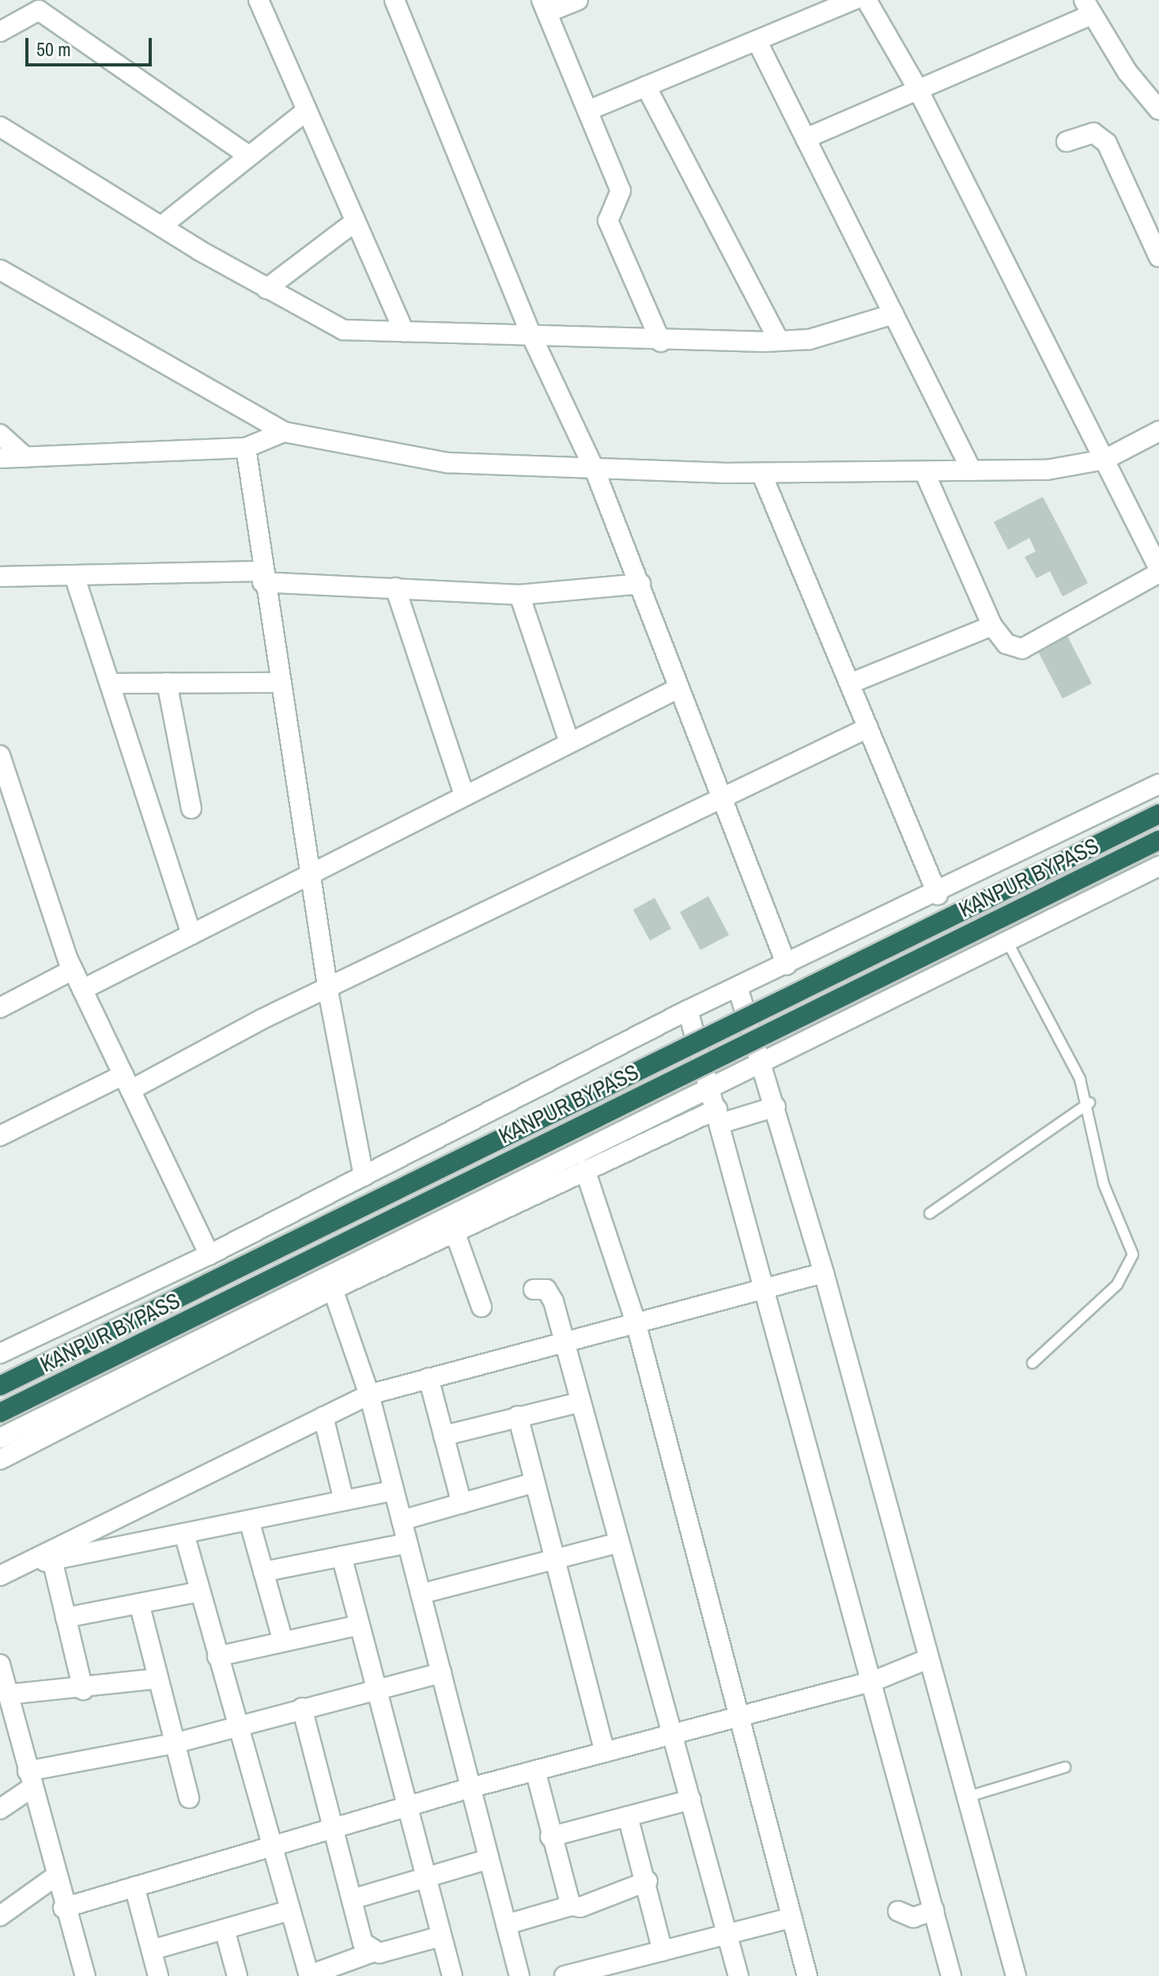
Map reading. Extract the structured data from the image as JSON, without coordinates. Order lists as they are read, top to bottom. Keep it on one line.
{"streets":{"highway":["KANPUR BYPASS"]},"scale_bar":"50 m"}
